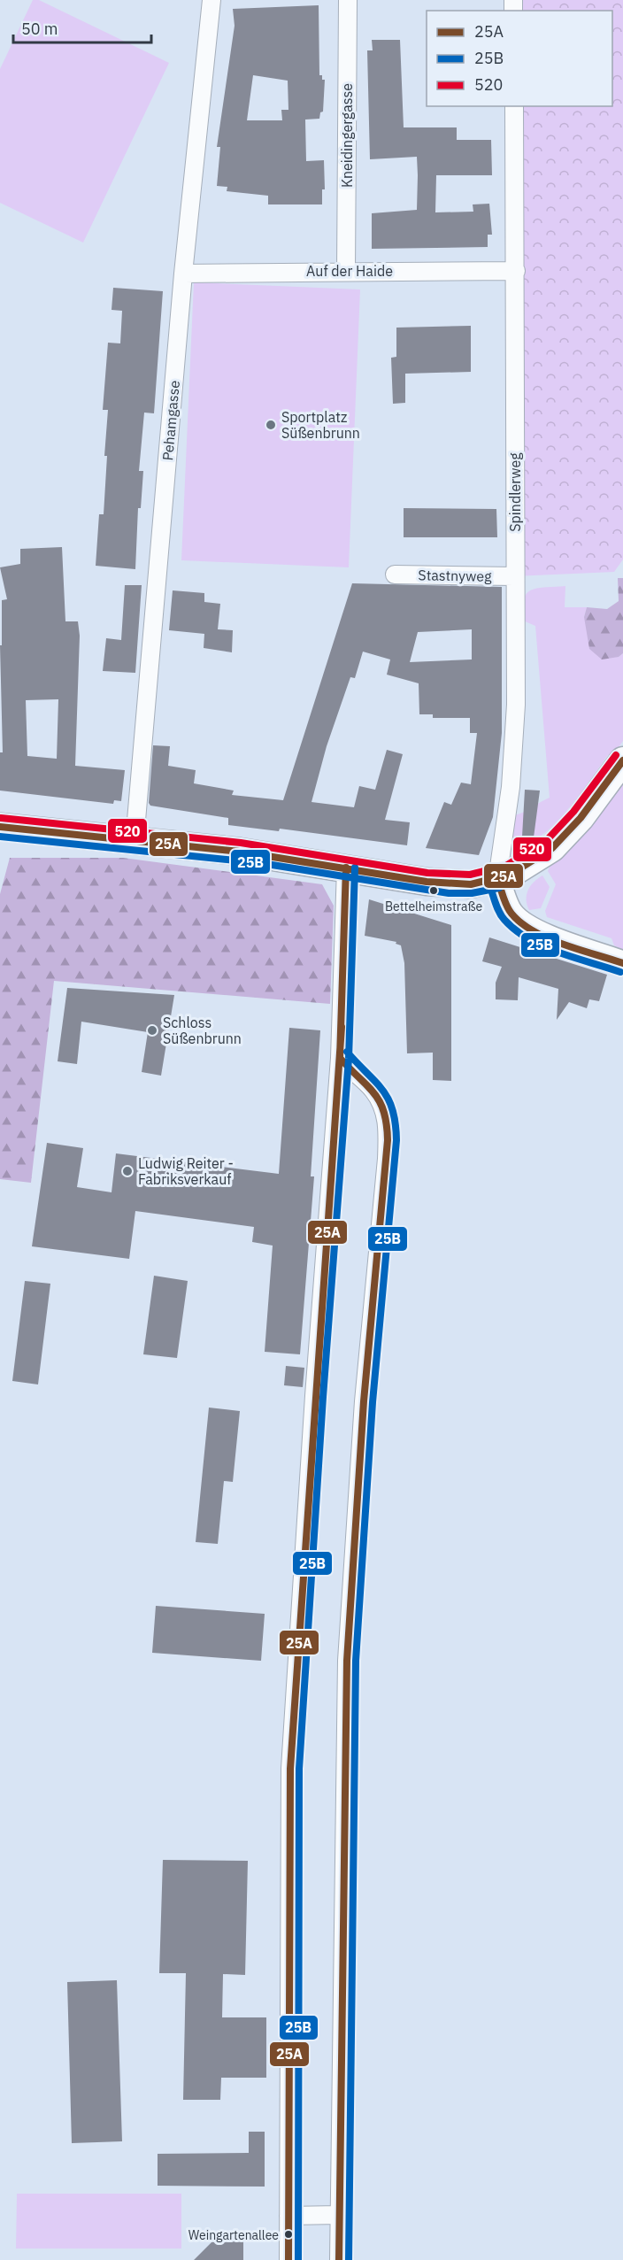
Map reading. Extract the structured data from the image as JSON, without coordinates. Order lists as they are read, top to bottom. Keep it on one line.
{"streets":{"street":["Kneidingergasse","Auf der Haide","Pehamgasse","Spindlerweg","Stastnyweg"]},"crossings":[["Kneidingergasse","Auf der Haide"],["Auf der Haide","Pehamgasse"],["Auf der Haide","Spindlerweg"],["Spindlerweg","Stastnyweg"]],"places":["Sportplatz Süßenbrunn","Bettelheimstraße","Schloss Süßenbrunn","Ludwig Reiter - Fabriksverkauf","Weingartenallee"],"lines":["transit line 520","transit line 25A","transit line 25B"],"legend":["25A","25B","520"],"scale_bar":"50 m"}
